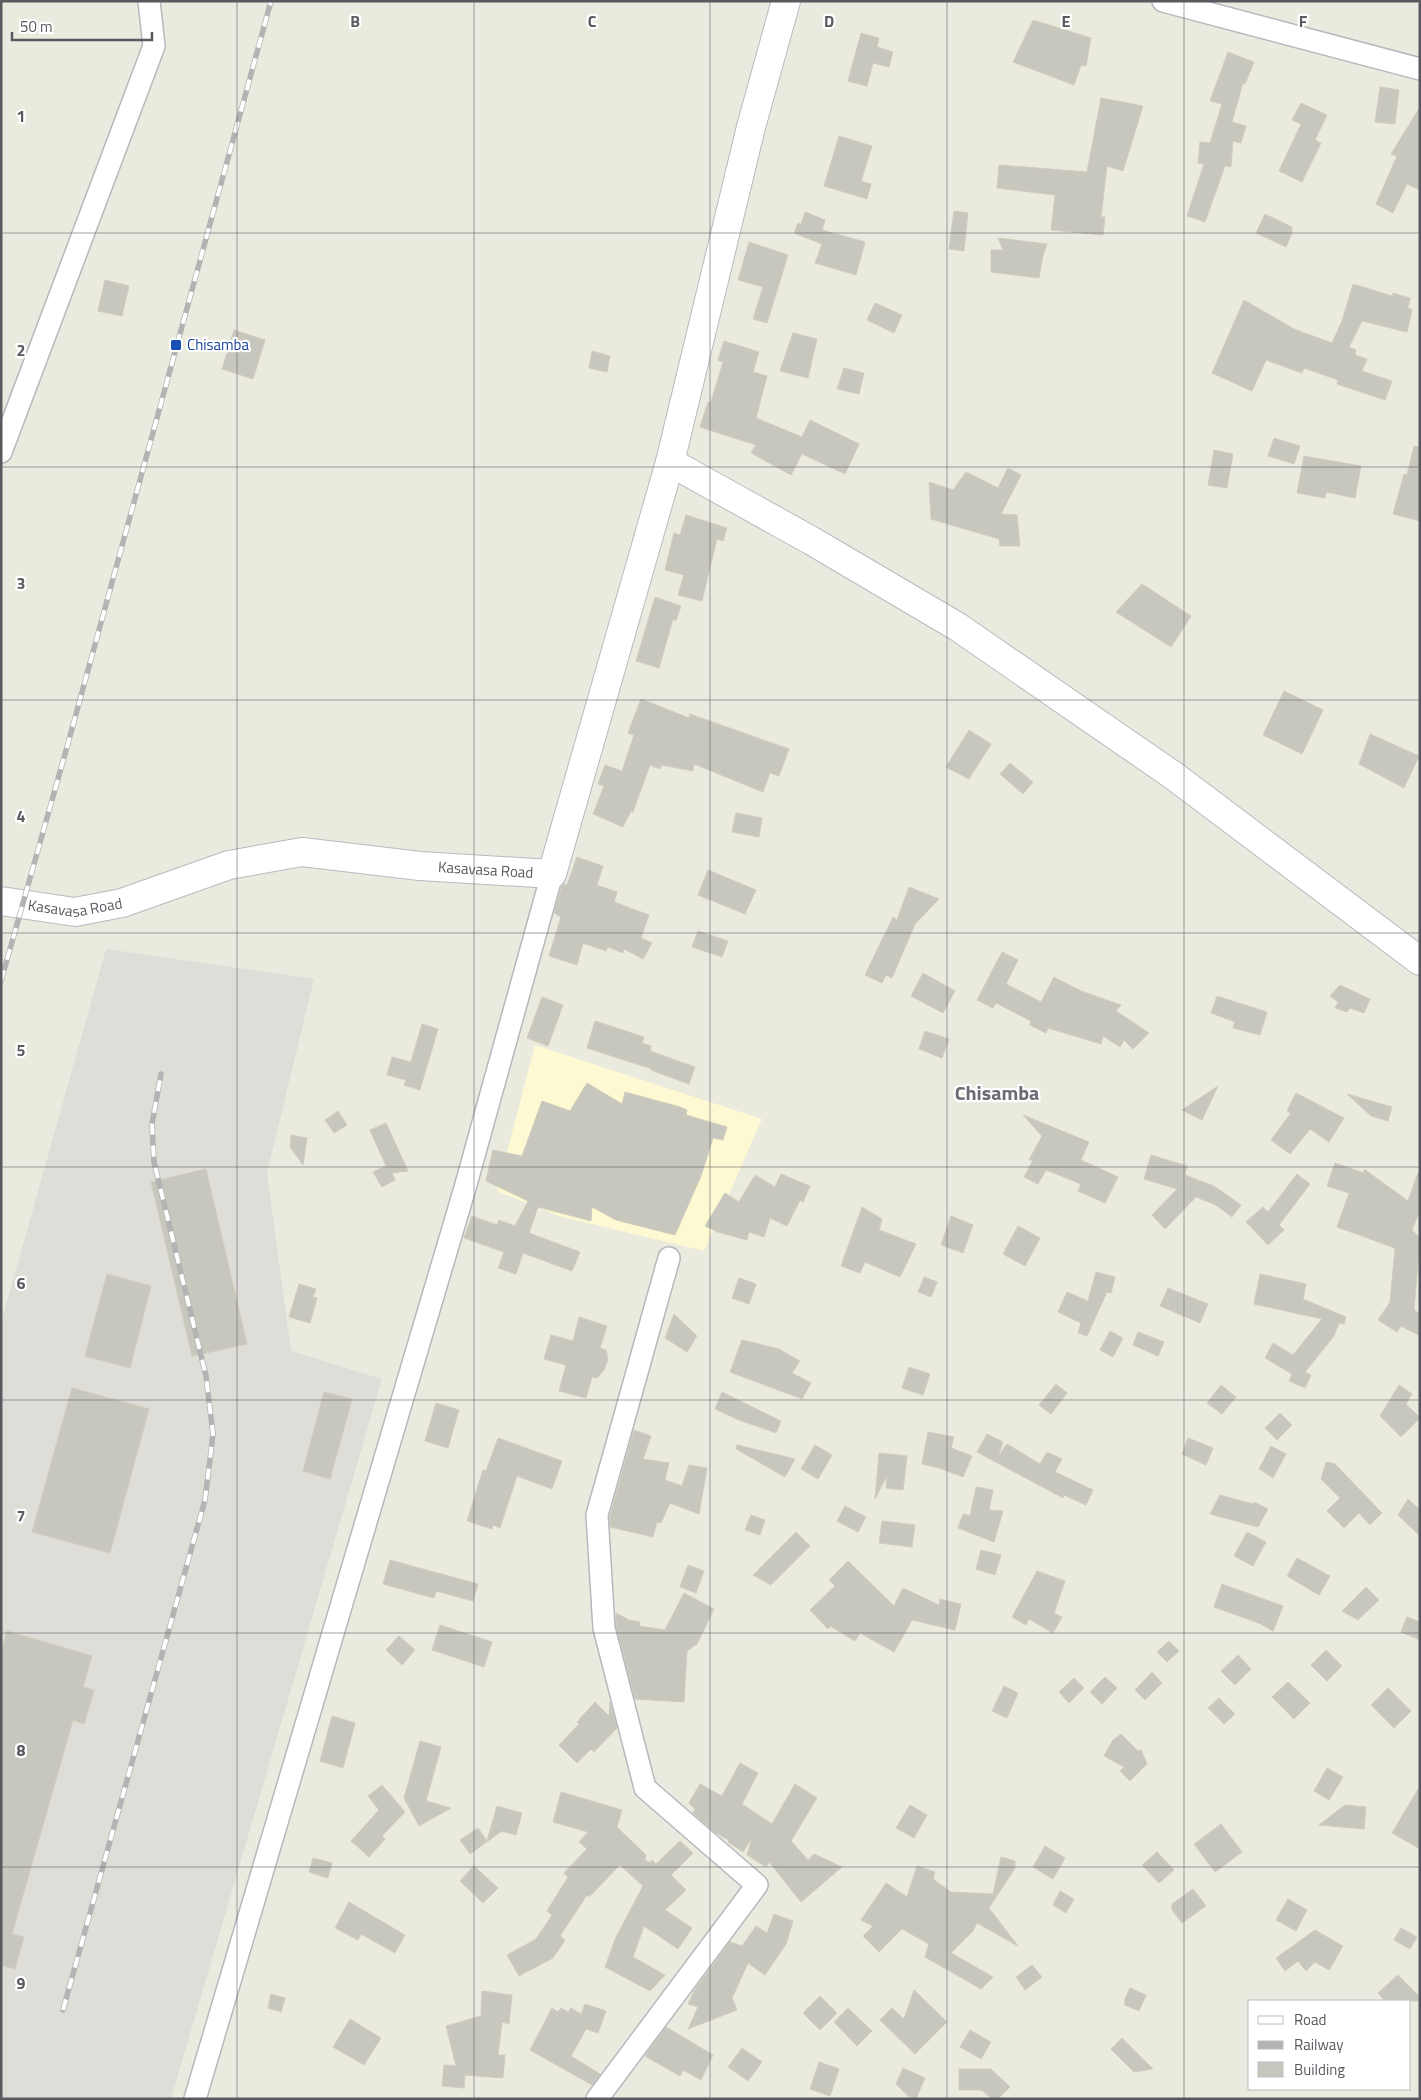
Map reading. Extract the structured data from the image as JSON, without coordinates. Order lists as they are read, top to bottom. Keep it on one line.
{"streets":{"main road":["Kasavasa Road"]},"districts":["Chisamba"],"places":{"transit":["Chisamba"]},"legend":["Road","Railway","Building"],"scale_bar":"50 m","grid":{"columns":["B","C","D","E","F"],"rows":["1","2","3","4","5","6","7","8","9"]}}
